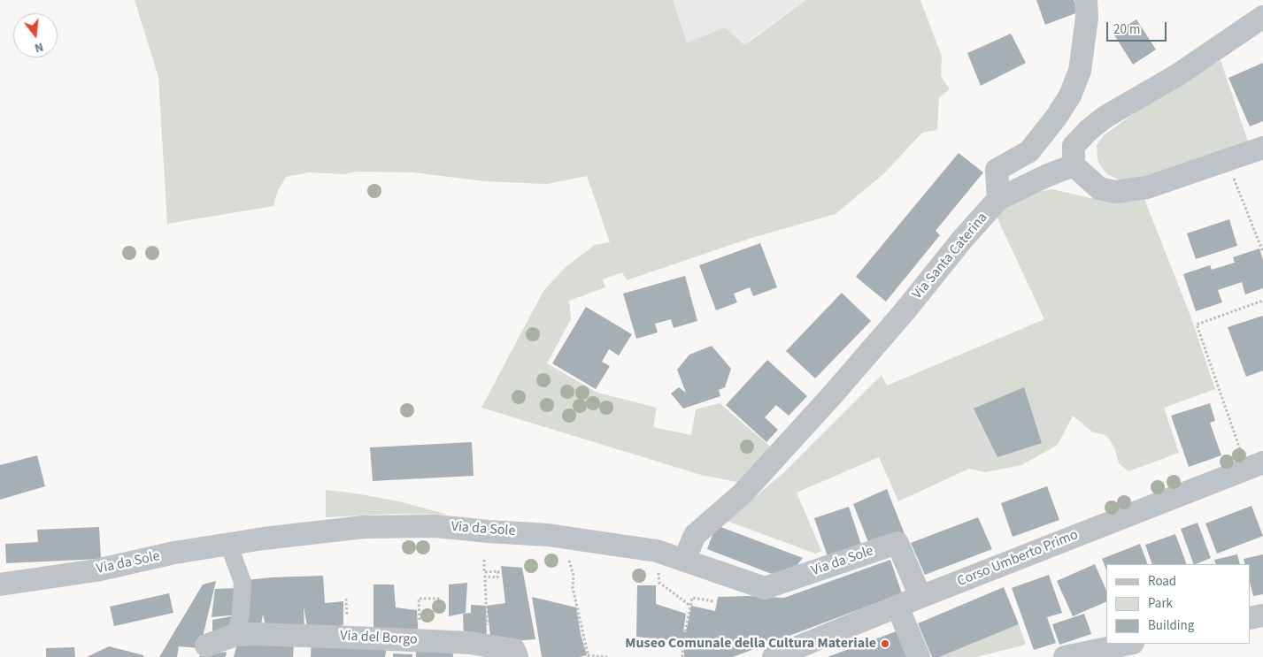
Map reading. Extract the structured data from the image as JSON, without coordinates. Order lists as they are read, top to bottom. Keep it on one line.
{"streets":{"street":["Via Santa Caterina","Via da Sole","Corso Umberto Primo","Via del Borgo"]},"crossings":[["Via Santa Caterina","Via da Sole"],["Via da Sole","Corso Umberto Primo"]],"places":["Museo Comunale della Cultura Materiale"],"legend":["Road","Park","Building"],"scale_bar":"20 m","north":"bottom"}
